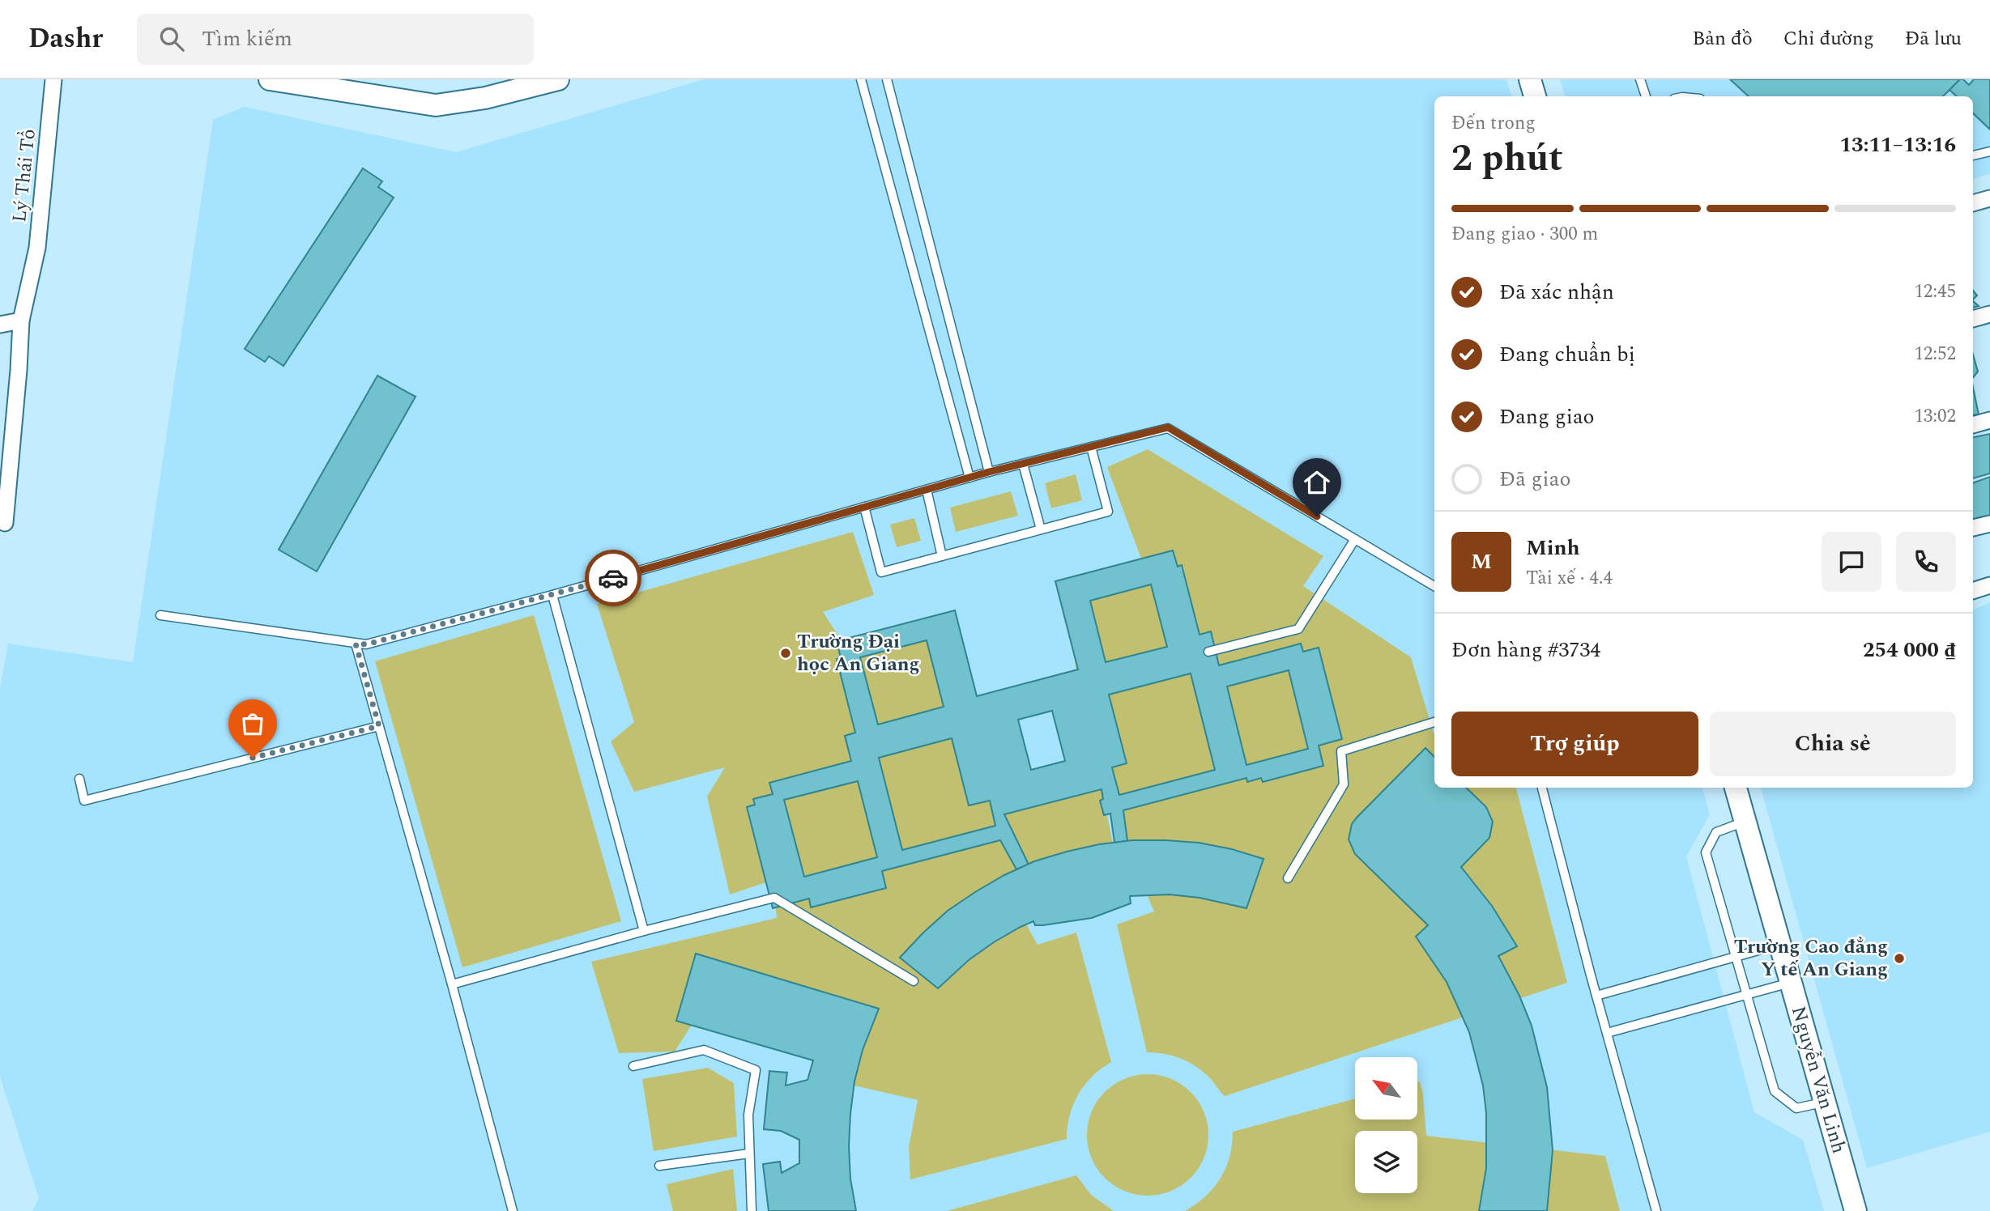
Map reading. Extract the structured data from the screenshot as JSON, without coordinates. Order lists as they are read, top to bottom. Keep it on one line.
{"streets":{"street":["Lý Thái Tổ","Nguyễn Văn Linh"]},"places":["Trường Đại học An Giang","Trường Cao đẳng Y tế An Giang"],"north":"top left","page":{"header":"Dashr","search":"Tìm kiếm","nav":["Bản đồ","Chỉ đường","Đã lưu"],"heading":["2 phút","Đến trong","13:11–13:16"],"panel":["Minh","Tài xế · 4.4","Đơn hàng #3734","254 000 ₫"],"bar":"Đang giao · 300 m","list":[["Đã xác nhận","12:45"],["Đang chuẩn bị","12:52"],["Đang giao","13:02"],"Đã giao"],"round":"M","buttons":["Trợ giúp","Chia sẻ"]}}
